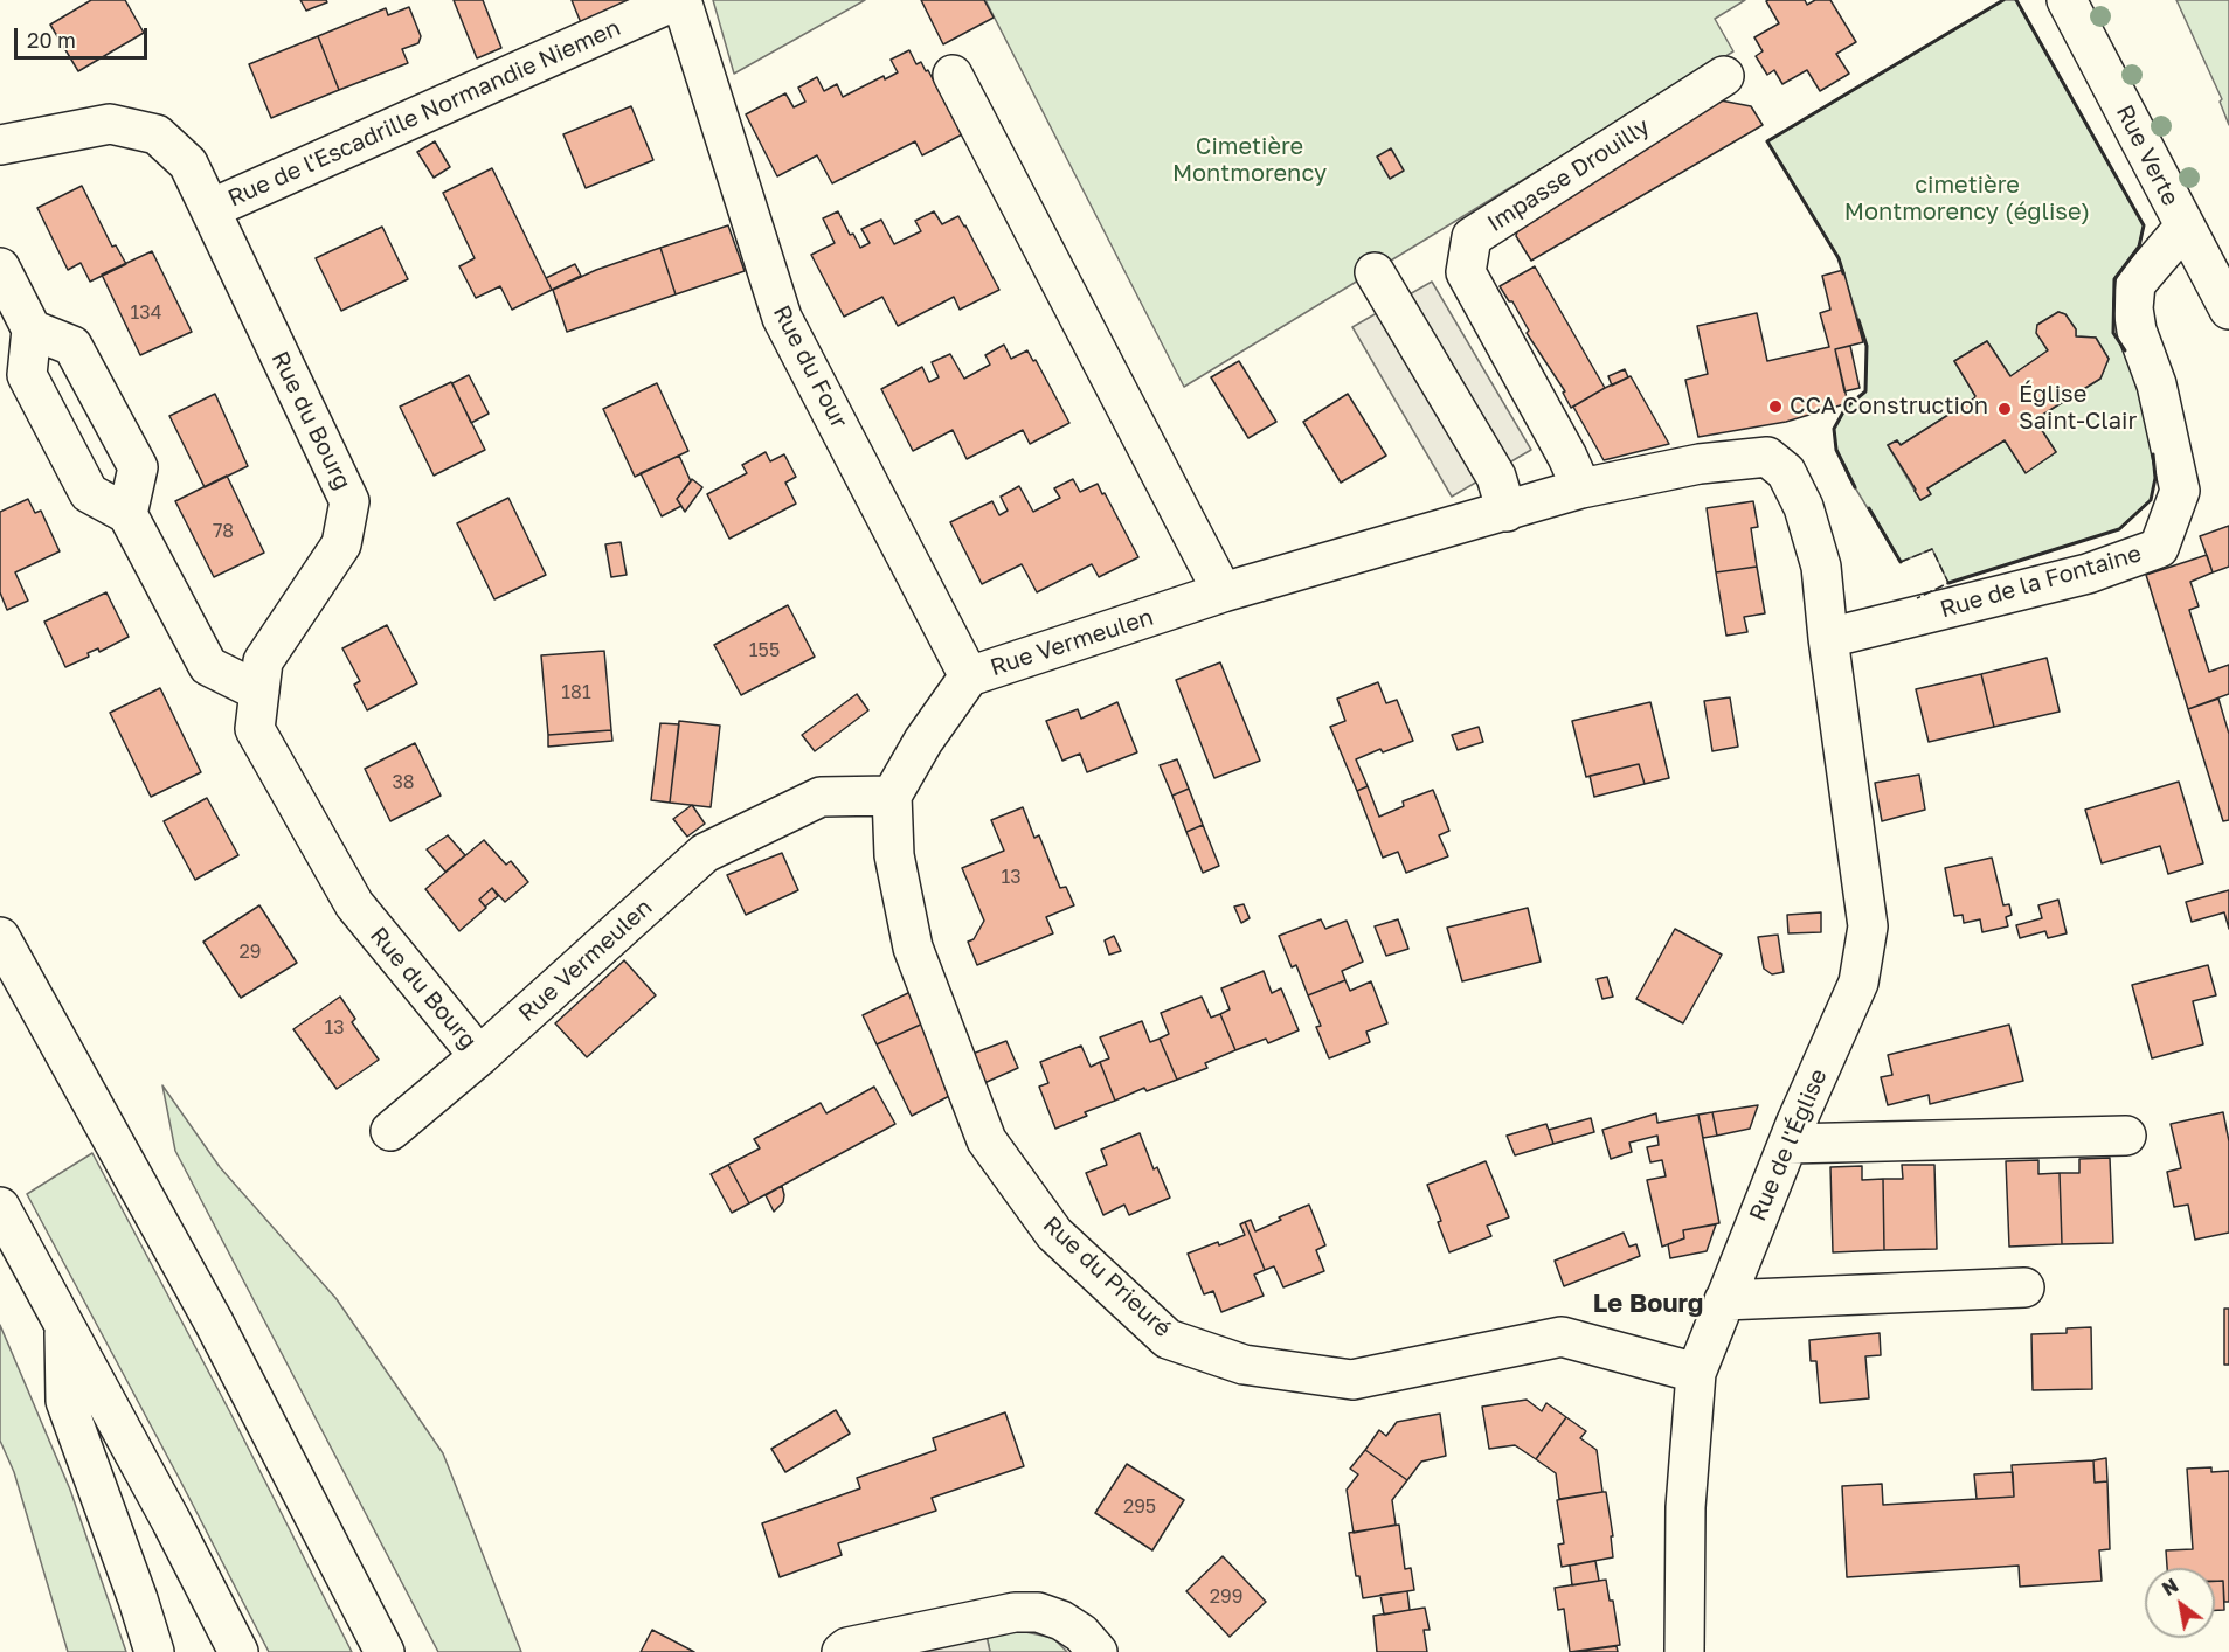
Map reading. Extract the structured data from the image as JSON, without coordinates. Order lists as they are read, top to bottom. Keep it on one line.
{"streets":{"main road":["Rue de l'Escadrille Normandie Niemen","Rue Verte","Impasse Drouilly","Rue du Four","Rue du Bourg","Rue de la Fontaine","Rue Vermeulen","Rue de l'Église","Rue du Prieuré"]},"crossings":[["Rue de l'Escadrille Normandie Niemen","Rue du Four"],["Rue de l'Escadrille Normandie Niemen","Rue du Bourg"],["Rue Verte","Rue de la Fontaine"],["Impasse Drouilly","Rue Vermeulen"],["Impasse Drouilly","Rue de l'Église"],["Rue du Four","Rue Vermeulen"],["Rue du Bourg","Rue Vermeulen"],["Rue de la Fontaine","Rue de l'Église"],["Rue Vermeulen","Rue de l'Église"],["Rue Vermeulen","Rue du Prieuré"],["Rue de l'Église","Rue du Prieuré"]],"districts":["Le Bourg"],"parks":["Cimetière Montmorency","cimetière Montmorency (église)"],"places":["CCA Construction","Église Saint-Clair"],"house_numbers":["134","78","155","181","38","13","29","13","295","299"],"scale_bar":"20 m","north":"top left"}
